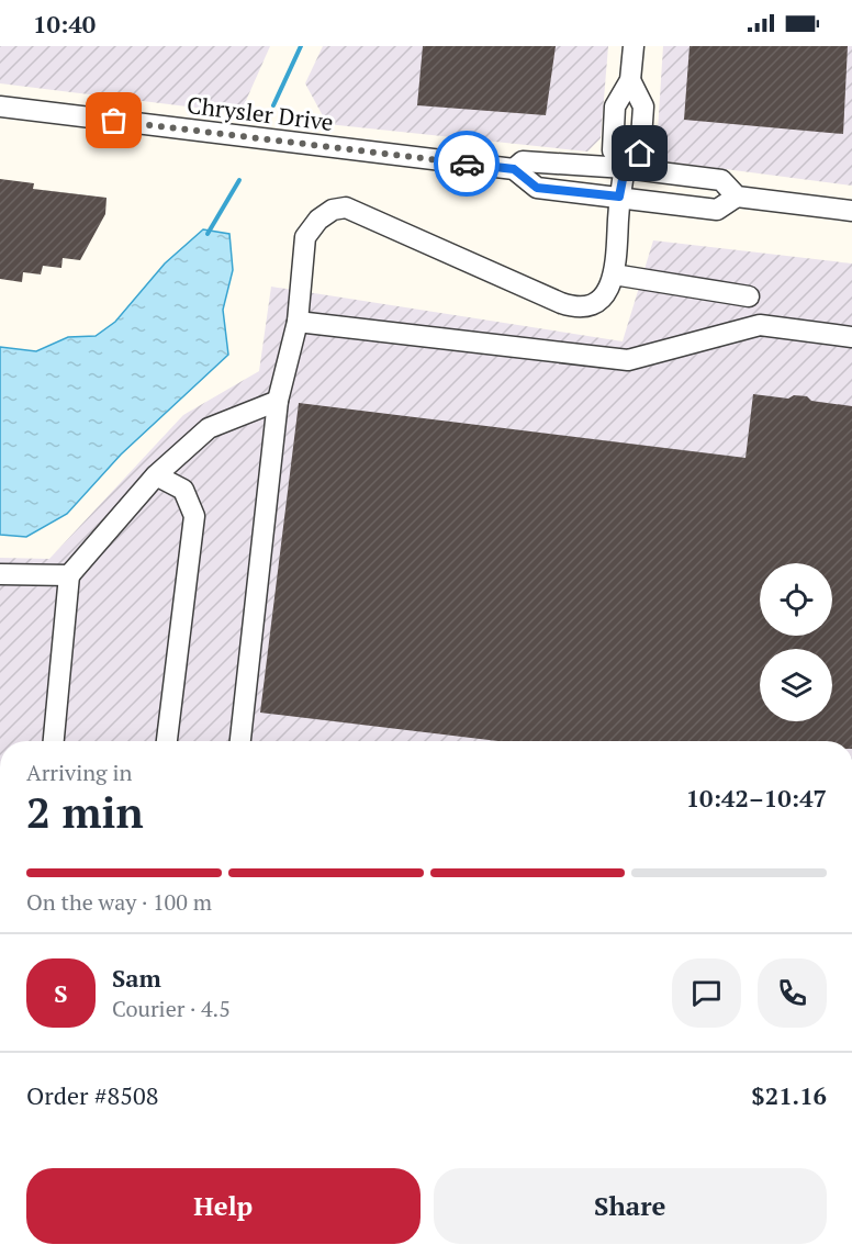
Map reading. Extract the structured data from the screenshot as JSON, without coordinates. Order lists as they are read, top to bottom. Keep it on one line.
{"streets":{"street":["Chrysler Drive"]},"page":{"status":"10:40","heading":["2 min","Arriving in","10:42–10:47"],"panel":["Sam","Courier · 4.5","Order #8508","$21.16"],"bar":"On the way · 100 m","round":"S","buttons":["Help","Share"]}}
